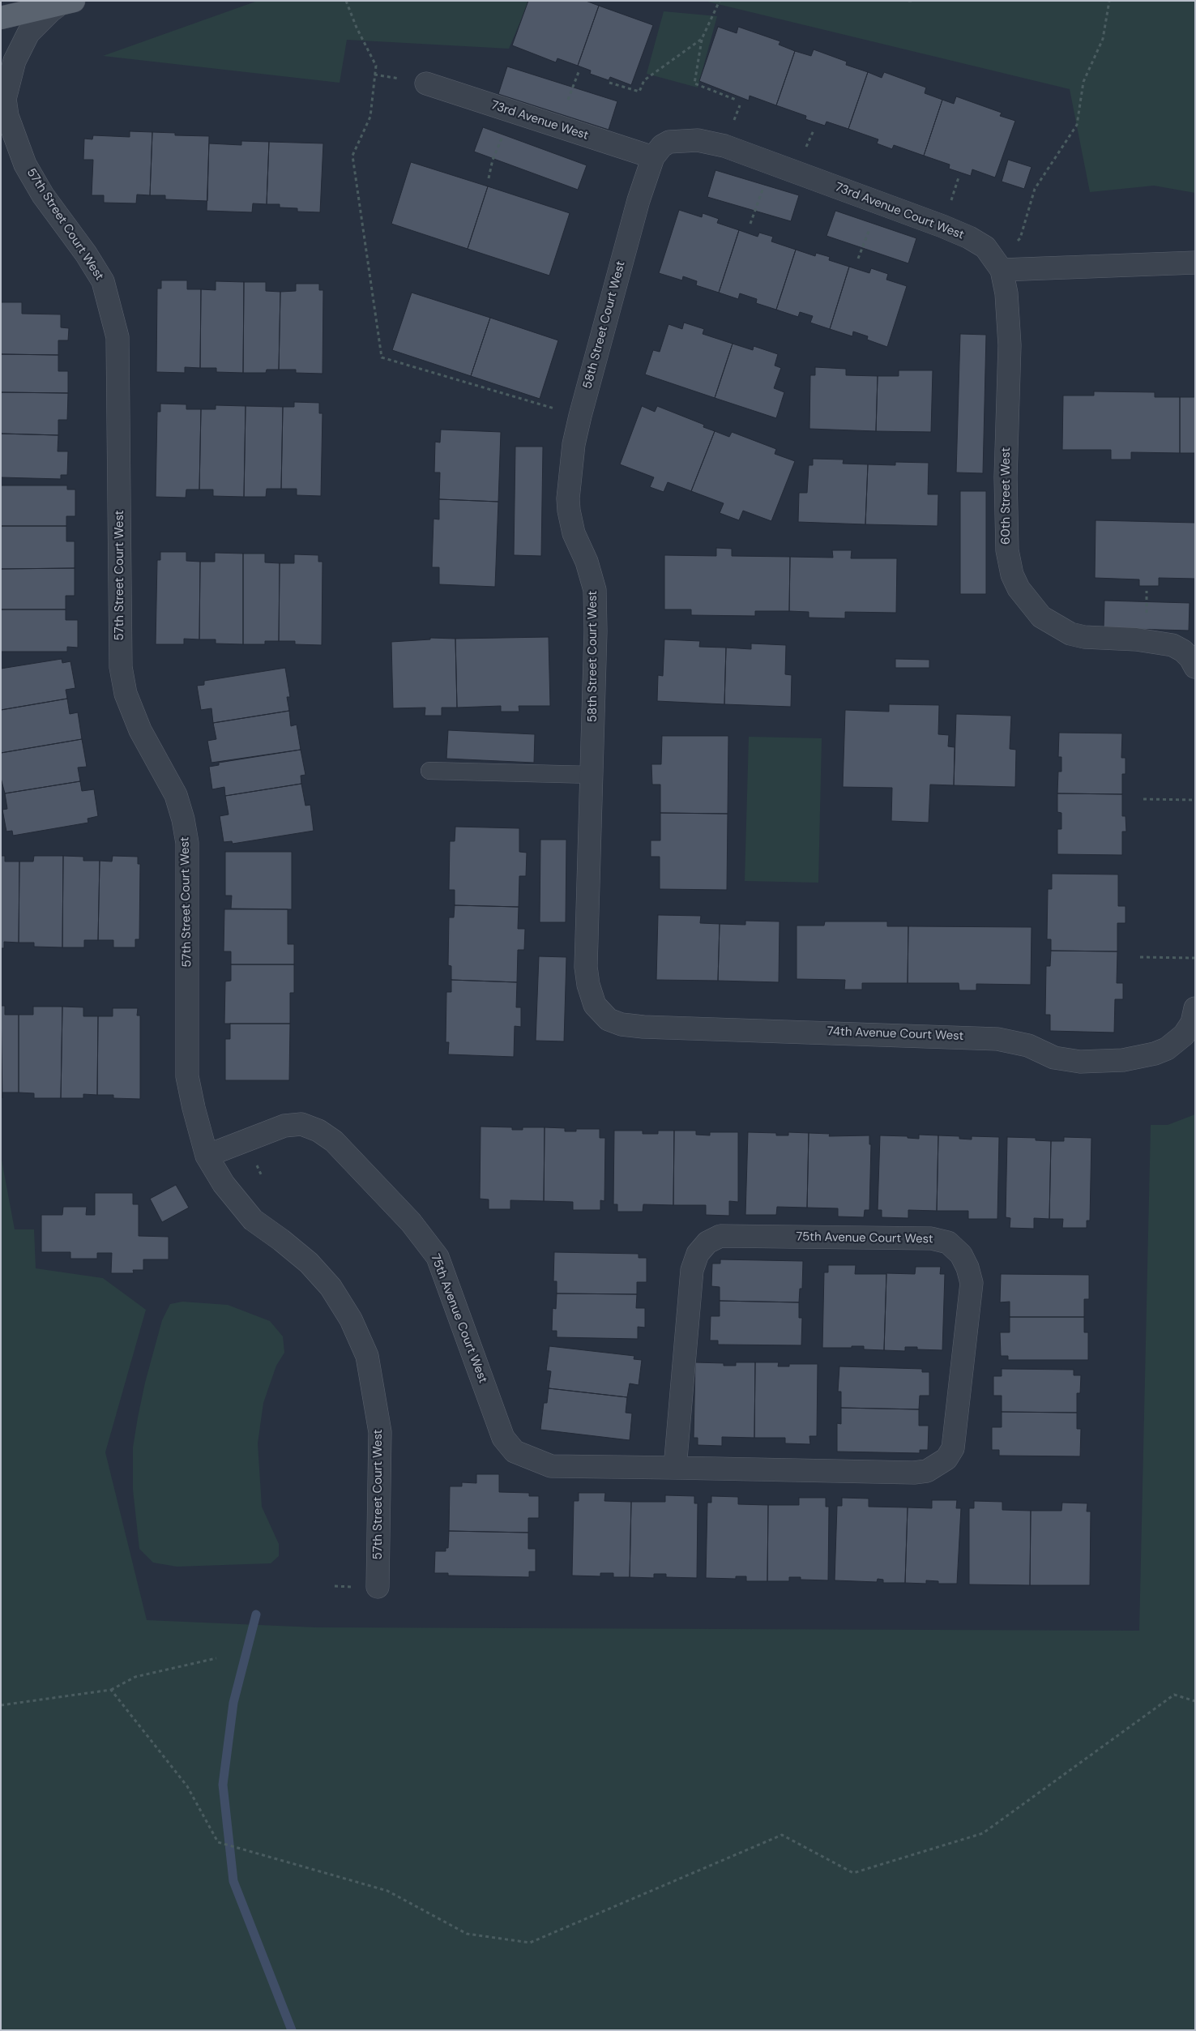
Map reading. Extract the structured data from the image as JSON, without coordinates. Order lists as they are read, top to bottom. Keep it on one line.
{"streets":{"street":["73rd Avenue West","73rd Avenue Court West","57th Street Court West","58th Street Court West","60th Street West","74th Avenue Court West","75th Avenue Court West"]},"crossings":[["73rd Avenue West","73rd Avenue Court West"],["73rd Avenue West","58th Street Court West"],["73rd Avenue Court West","58th Street Court West"],["73rd Avenue Court West","60th Street West"],["57th Street Court West","75th Avenue Court West"],["58th Street Court West","74th Avenue Court West"]]}
